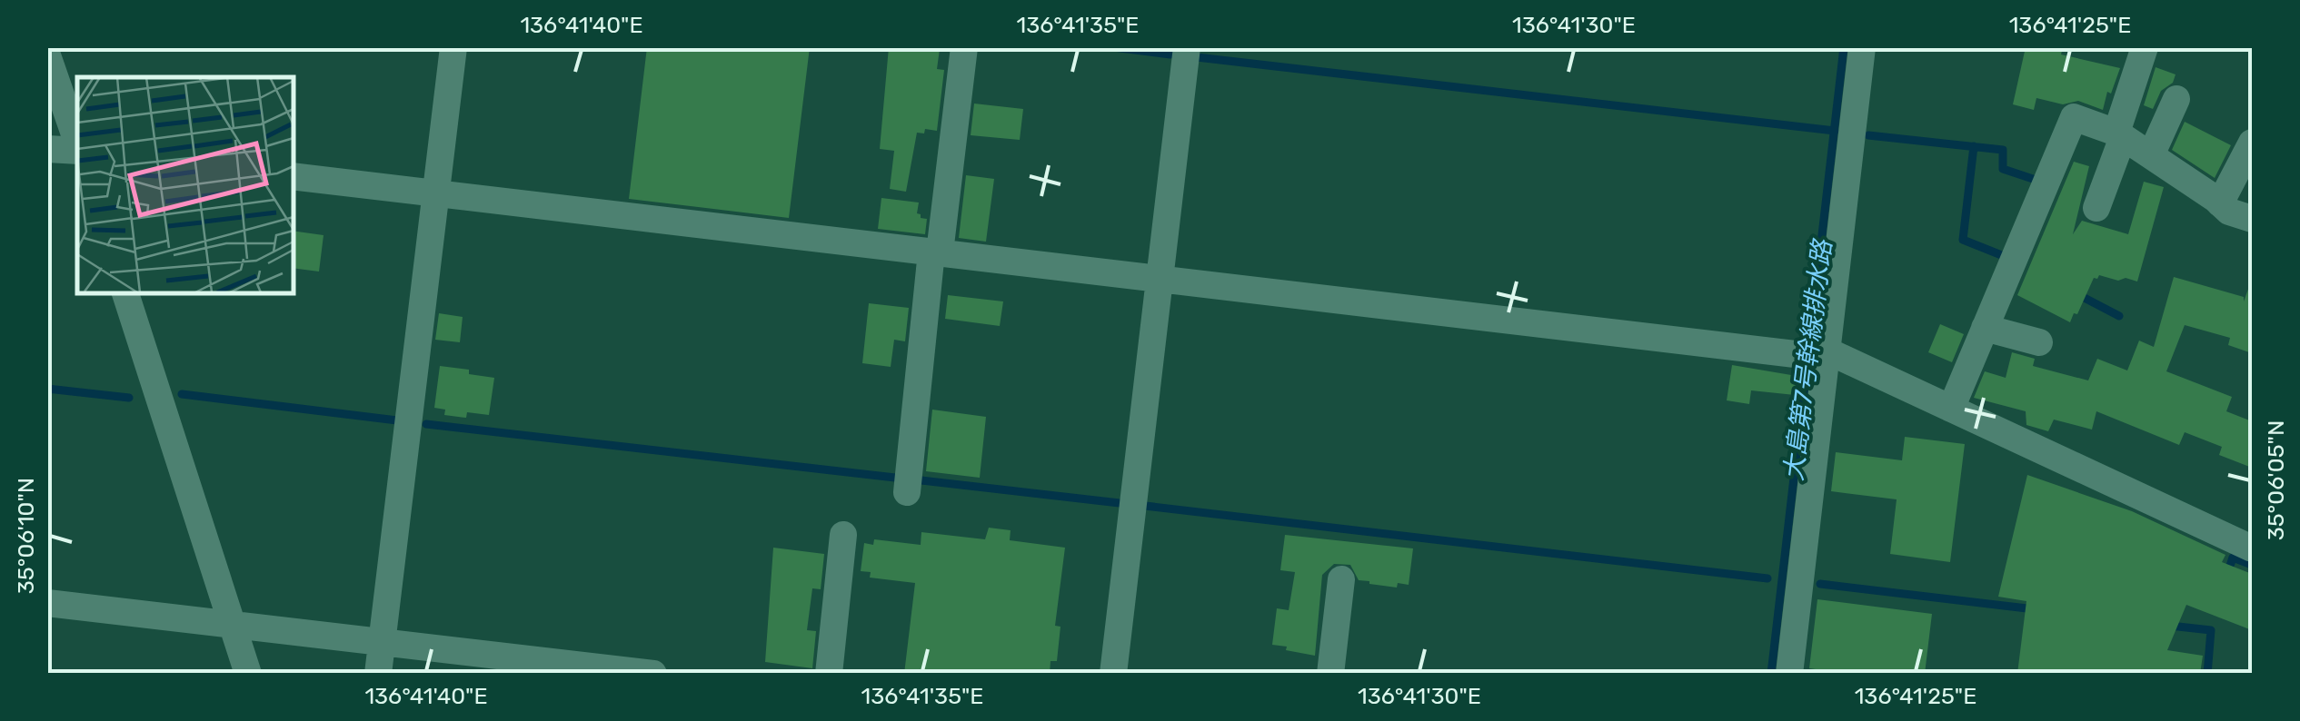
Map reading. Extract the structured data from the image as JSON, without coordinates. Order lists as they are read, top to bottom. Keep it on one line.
{"water":["大島第7号幹線排水路"],"coordinates":["136°41'40\"E","136°41'35\"E","136°41'30\"E","136°41'25\"E","35°06'05\"N","35°06'10\"N"]}
